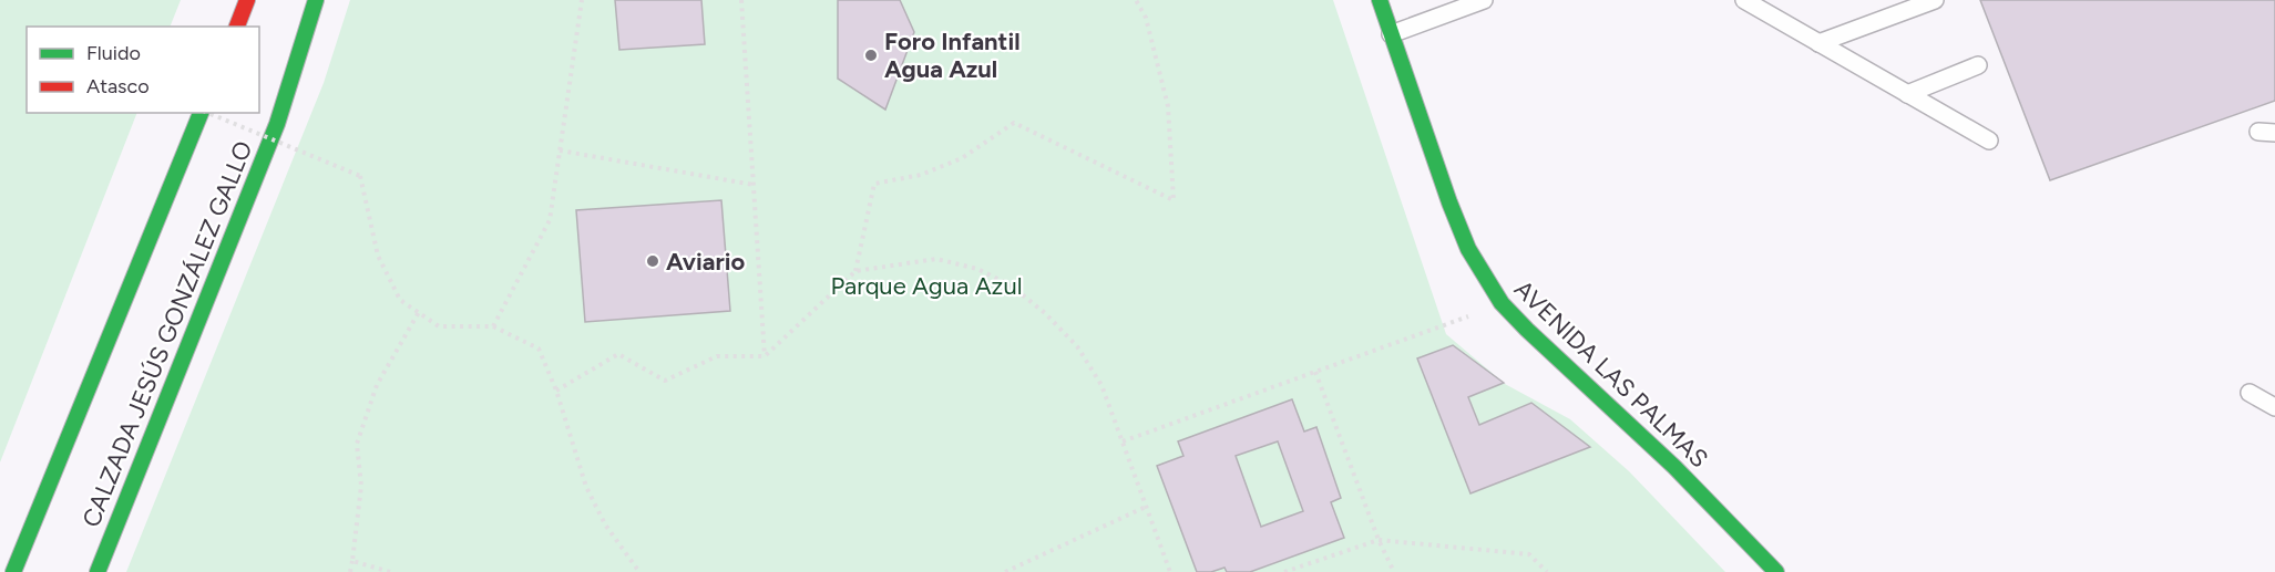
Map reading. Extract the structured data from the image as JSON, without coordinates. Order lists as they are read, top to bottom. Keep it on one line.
{"streets":{"main road":["CALZADA JESÚS GONZÁLEZ GALLO","AVENIDA LAS PALMAS"]},"parks":["Parque Agua Azul"],"places":["Foro Infantil Agua Azul","Aviario"],"legend":["Fluido","Atasco"]}
